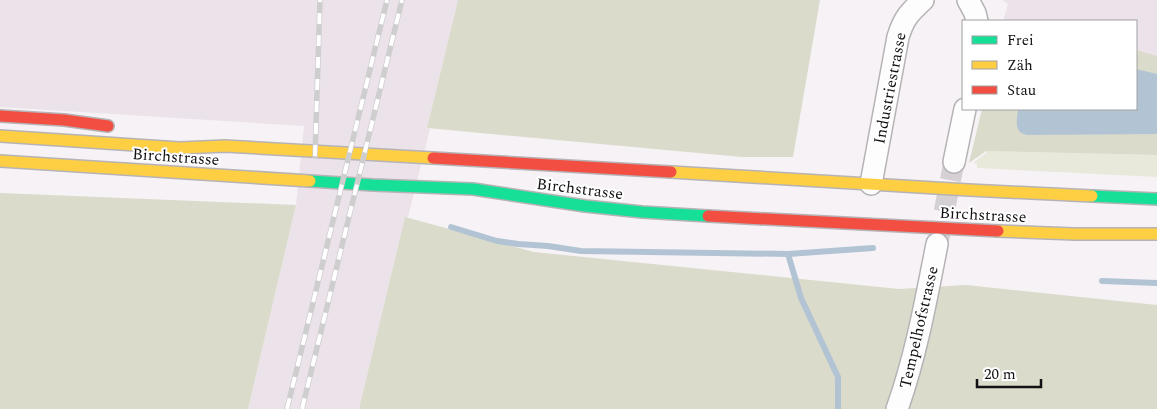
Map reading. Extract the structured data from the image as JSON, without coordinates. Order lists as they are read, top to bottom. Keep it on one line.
{"streets":{"main road":["Birchstrasse"],"street":["Industriestrasse","Tempelhofstrasse"]},"crossings":[["Industriestrasse","Birchstrasse"]],"legend":["Frei","Zäh","Stau"],"scale_bar":"20 m"}
